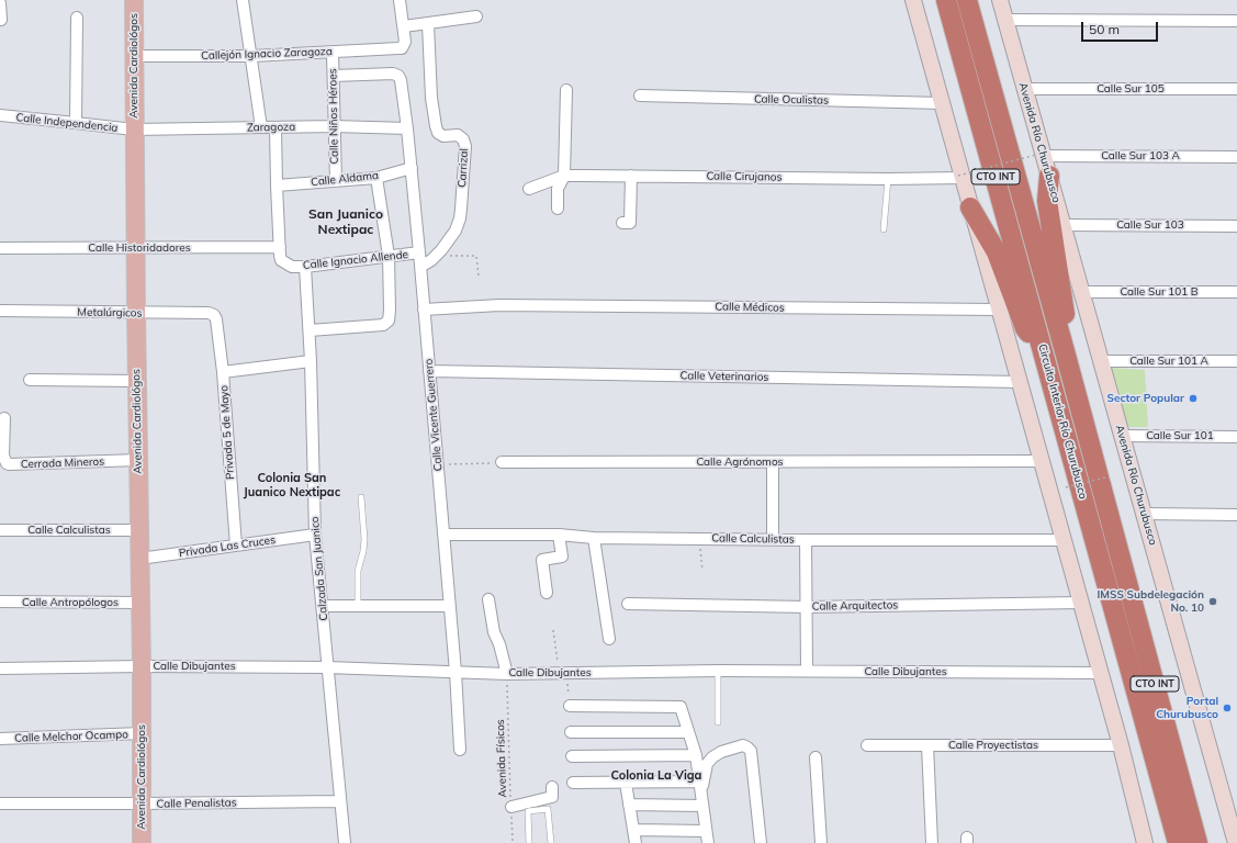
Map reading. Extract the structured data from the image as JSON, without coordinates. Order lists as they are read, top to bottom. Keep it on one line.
{"streets":{"highway":["CTO INT","Circuito Interior Río Churubusco"],"main road":["Avenida Cardiológos","Avenida Río Churubusco"],"street":["Callejón Ignacio Zaragoza","Calle Sur 105","Calle Oculistas","Calle Niños Héroes","Calle Independencia","Zaragoza","Calle Sur 103 A","Carrizal","Calle Cirujanos","Calle Aldama","Calle Sur 103","Calle Historidadores","Calle Ignacio Allende","Calle Sur 101 B","Calle Médicos","Metalúrgicos","Calle Sur 101 A","Calle Veterinarios","Calle Vicente Guerrero","Privada 5 de Mayo","Calle Sur 101","Calle Agrónomos","Cerrada Mineros","Calle Calculistas","Privada Las Cruces","Calzada San Juanico","Calle Antropólogos","Calle Arquitectos","Calle Dibujantes","Calle Melchor Ocampo","Calle Proyectistas","Calle Penalistas"],"path":["Avenida Físicos"]},"crossings":[["Callejón Ignacio Zaragoza","Avenida Cardiológos"],["Callejón Ignacio Zaragoza","Calle Niños Héroes"],["Avenida Cardiológos","Calle Independencia"],["Avenida Cardiológos","Zaragoza"],["Avenida Cardiológos","Calle Historidadores"],["Avenida Cardiológos","Metalúrgicos"],["Avenida Cardiológos","Cerrada Mineros"],["Avenida Cardiológos","Calle Calculistas"],["Avenida Cardiológos","Privada Las Cruces"],["Avenida Cardiológos","Calle Antropólogos"],["Avenida Cardiológos","Calle Dibujantes"],["Avenida Cardiológos","Calle Melchor Ocampo"],["Avenida Cardiológos","Calle Penalistas"],["Calle Sur 105","Avenida Río Churubusco"],["Calle Oculistas","CTO INT"],["Calle Niños Héroes","Zaragoza"],["Calle Niños Héroes","Calle Aldama"],["Calle Niños Héroes","Calle Vicente Guerrero"],["Calle Independencia","Zaragoza"],["Zaragoza","Calle Vicente Guerrero"],["Avenida Río Churubusco","Calle Sur 103 A"],["Avenida Río Churubusco","Calle Sur 103"],["Avenida Río Churubusco","Calle Sur 101 B"],["Avenida Río Churubusco","Calle Sur 101 A"],["Avenida Río Churubusco","Calle Sur 101"],["Carrizal","Calle Vicente Guerrero"],["Calle Cirujanos","CTO INT"],["CTO INT","Calle Médicos"],["CTO INT","Calle Veterinarios"],["CTO INT","Calle Agrónomos"],["CTO INT","Calle Calculistas"],["CTO INT","Calle Arquitectos"],["CTO INT","Calle Dibujantes"],["CTO INT","Calle Proyectistas"],["Calle Aldama","Calle Vicente Guerrero"],["Calle Historidadores","Calle Ignacio Allende"],["Calle Ignacio Allende","Calle Vicente Guerrero"],["Calle Ignacio Allende","Calzada San Juanico"],["Calle Médicos","Calle Vicente Guerrero"],["Metalúrgicos","Privada 5 de Mayo"],["Calle Veterinarios","Calle Vicente Guerrero"],["Calle Vicente Guerrero","Calle Calculistas"],["Calle Vicente Guerrero","Calle Dibujantes"],["Privada 5 de Mayo","Privada Las Cruces"],["Privada Las Cruces","Calzada San Juanico"],["Calzada San Juanico","Calle Dibujantes"],["Calzada San Juanico","Calle Penalistas"],["Calle Dibujantes","Avenida Físicos"]],"districts":["San Juanico Nextipac","Colonia San Juanico Nextipac","Colonia La Viga"],"places":["Sector Popular","IMSS Subdelegación No. 10","Portal Churubusco"],"scale_bar":"50 m"}
